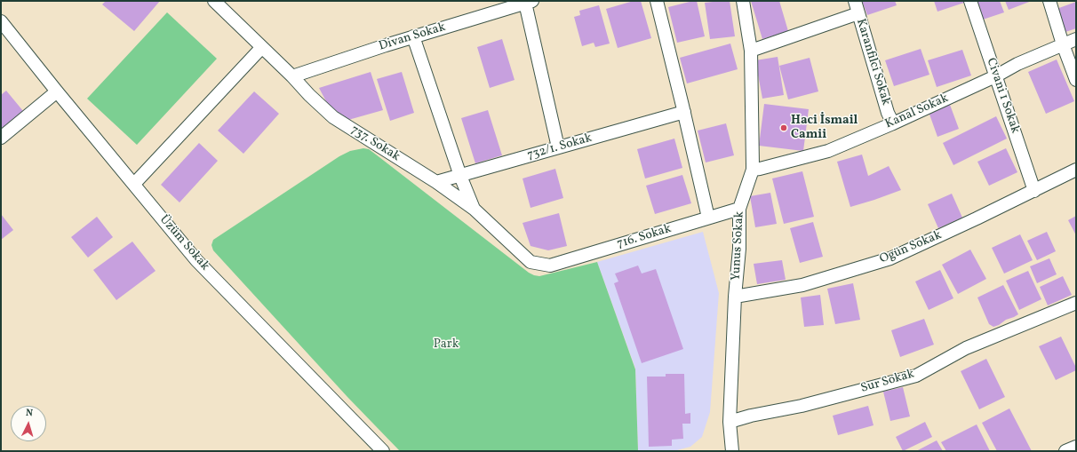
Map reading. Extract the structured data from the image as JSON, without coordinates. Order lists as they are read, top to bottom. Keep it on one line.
{"streets":{"street":["Divan Sokak","Karanfilci Sokak","Civani 1 Sokak","Kanal Sokak","737. Sokak","732/1. Sokak","716. Sokak","Üzüm Sokak","Yunus Sokak","Ogün Sokak","Sur Sokak"]},"crossings":[["Divan Sokak","737. Sokak"],["Karanfilci Sokak","Kanal Sokak"],["Civani 1 Sokak","Kanal Sokak"],["Civani 1 Sokak","Ogün Sokak"],["Kanal Sokak","Yunus Sokak"],["737. Sokak","732/1. Sokak"],["737. Sokak","716. Sokak"],["716. Sokak","Yunus Sokak"],["Yunus Sokak","Ogün Sokak"],["Yunus Sokak","Sur Sokak"]],"parks":["Park"],"places":["Haci İsmail Camii"],"north":"top"}
